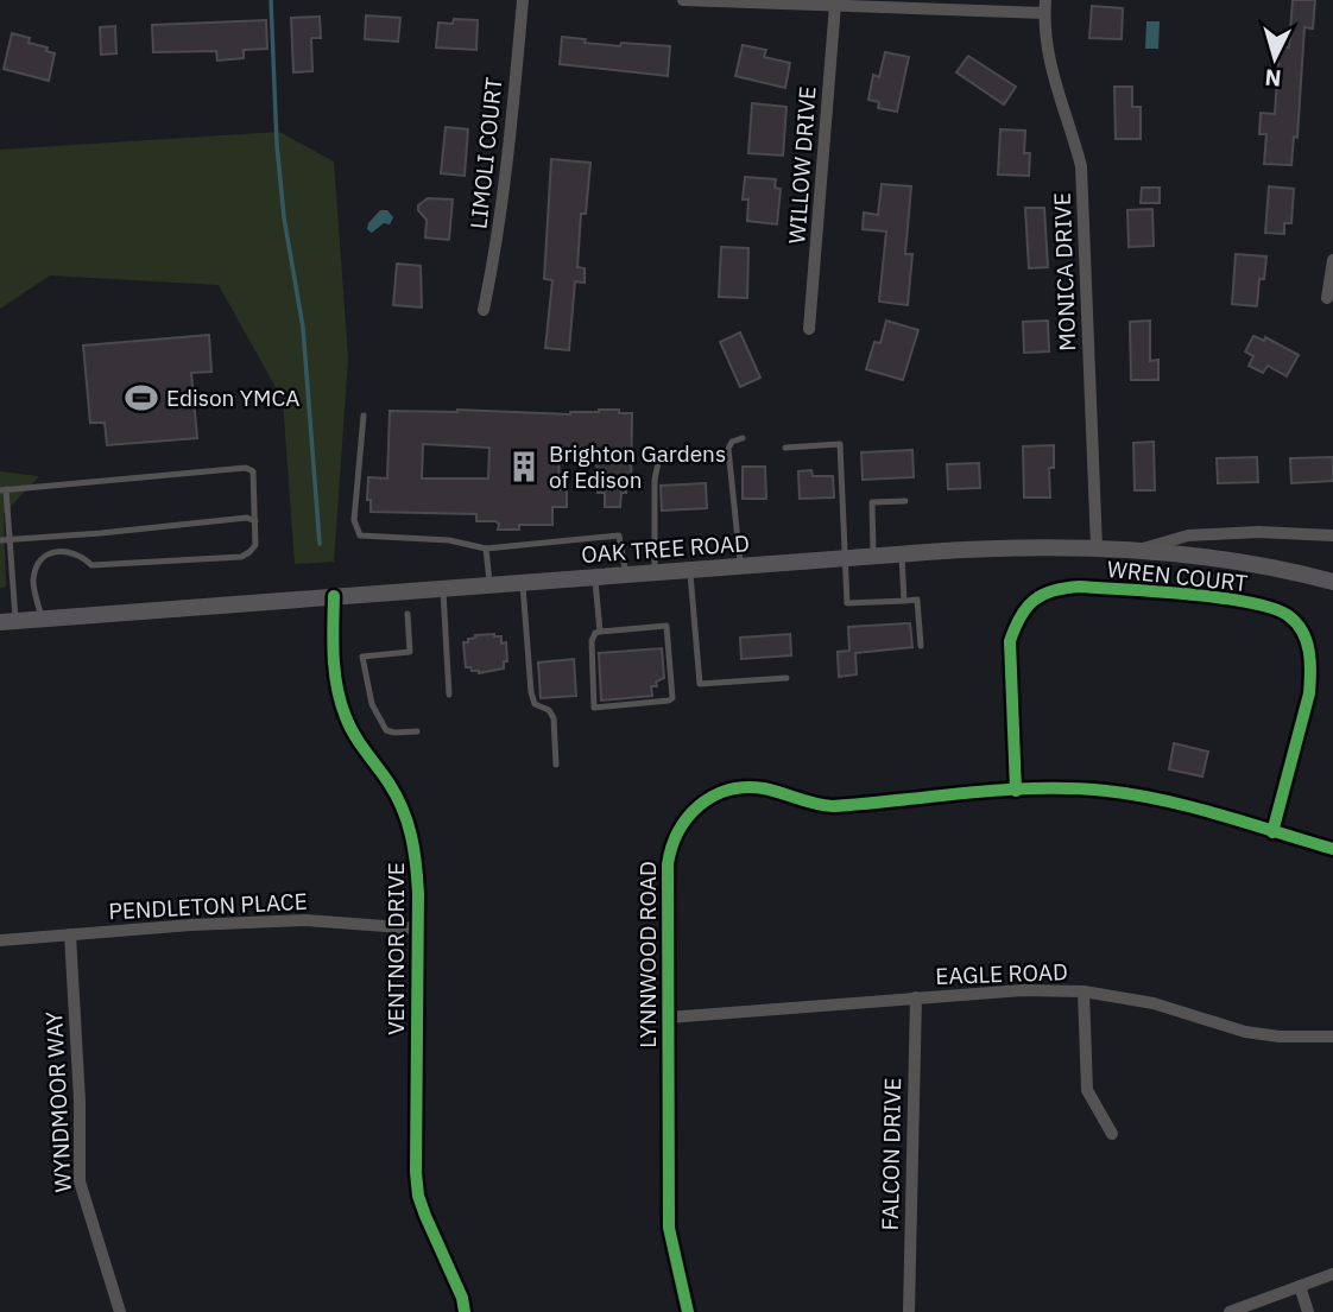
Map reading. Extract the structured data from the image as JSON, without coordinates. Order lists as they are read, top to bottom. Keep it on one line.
{"streets":{"main road":["OAK TREE ROAD"],"street":["LIMOLI COURT","WILLOW DRIVE","MONICA DRIVE","WREN COURT","PENDLETON PLACE","VENTNOR DRIVE","LYNNWOOD ROAD","EAGLE ROAD","WYNDMOOR WAY","FALCON DRIVE"]},"crossings":[["MONICA DRIVE","OAK TREE ROAD"],["OAK TREE ROAD","VENTNOR DRIVE"],["WREN COURT","LYNNWOOD ROAD"],["PENDLETON PLACE","VENTNOR DRIVE"],["PENDLETON PLACE","WYNDMOOR WAY"],["LYNNWOOD ROAD","EAGLE ROAD"],["EAGLE ROAD","FALCON DRIVE"]],"places":{"sports":["Edison YMCA"],"building":["Brighton Gardens of Edison"]},"north":"bottom"}
